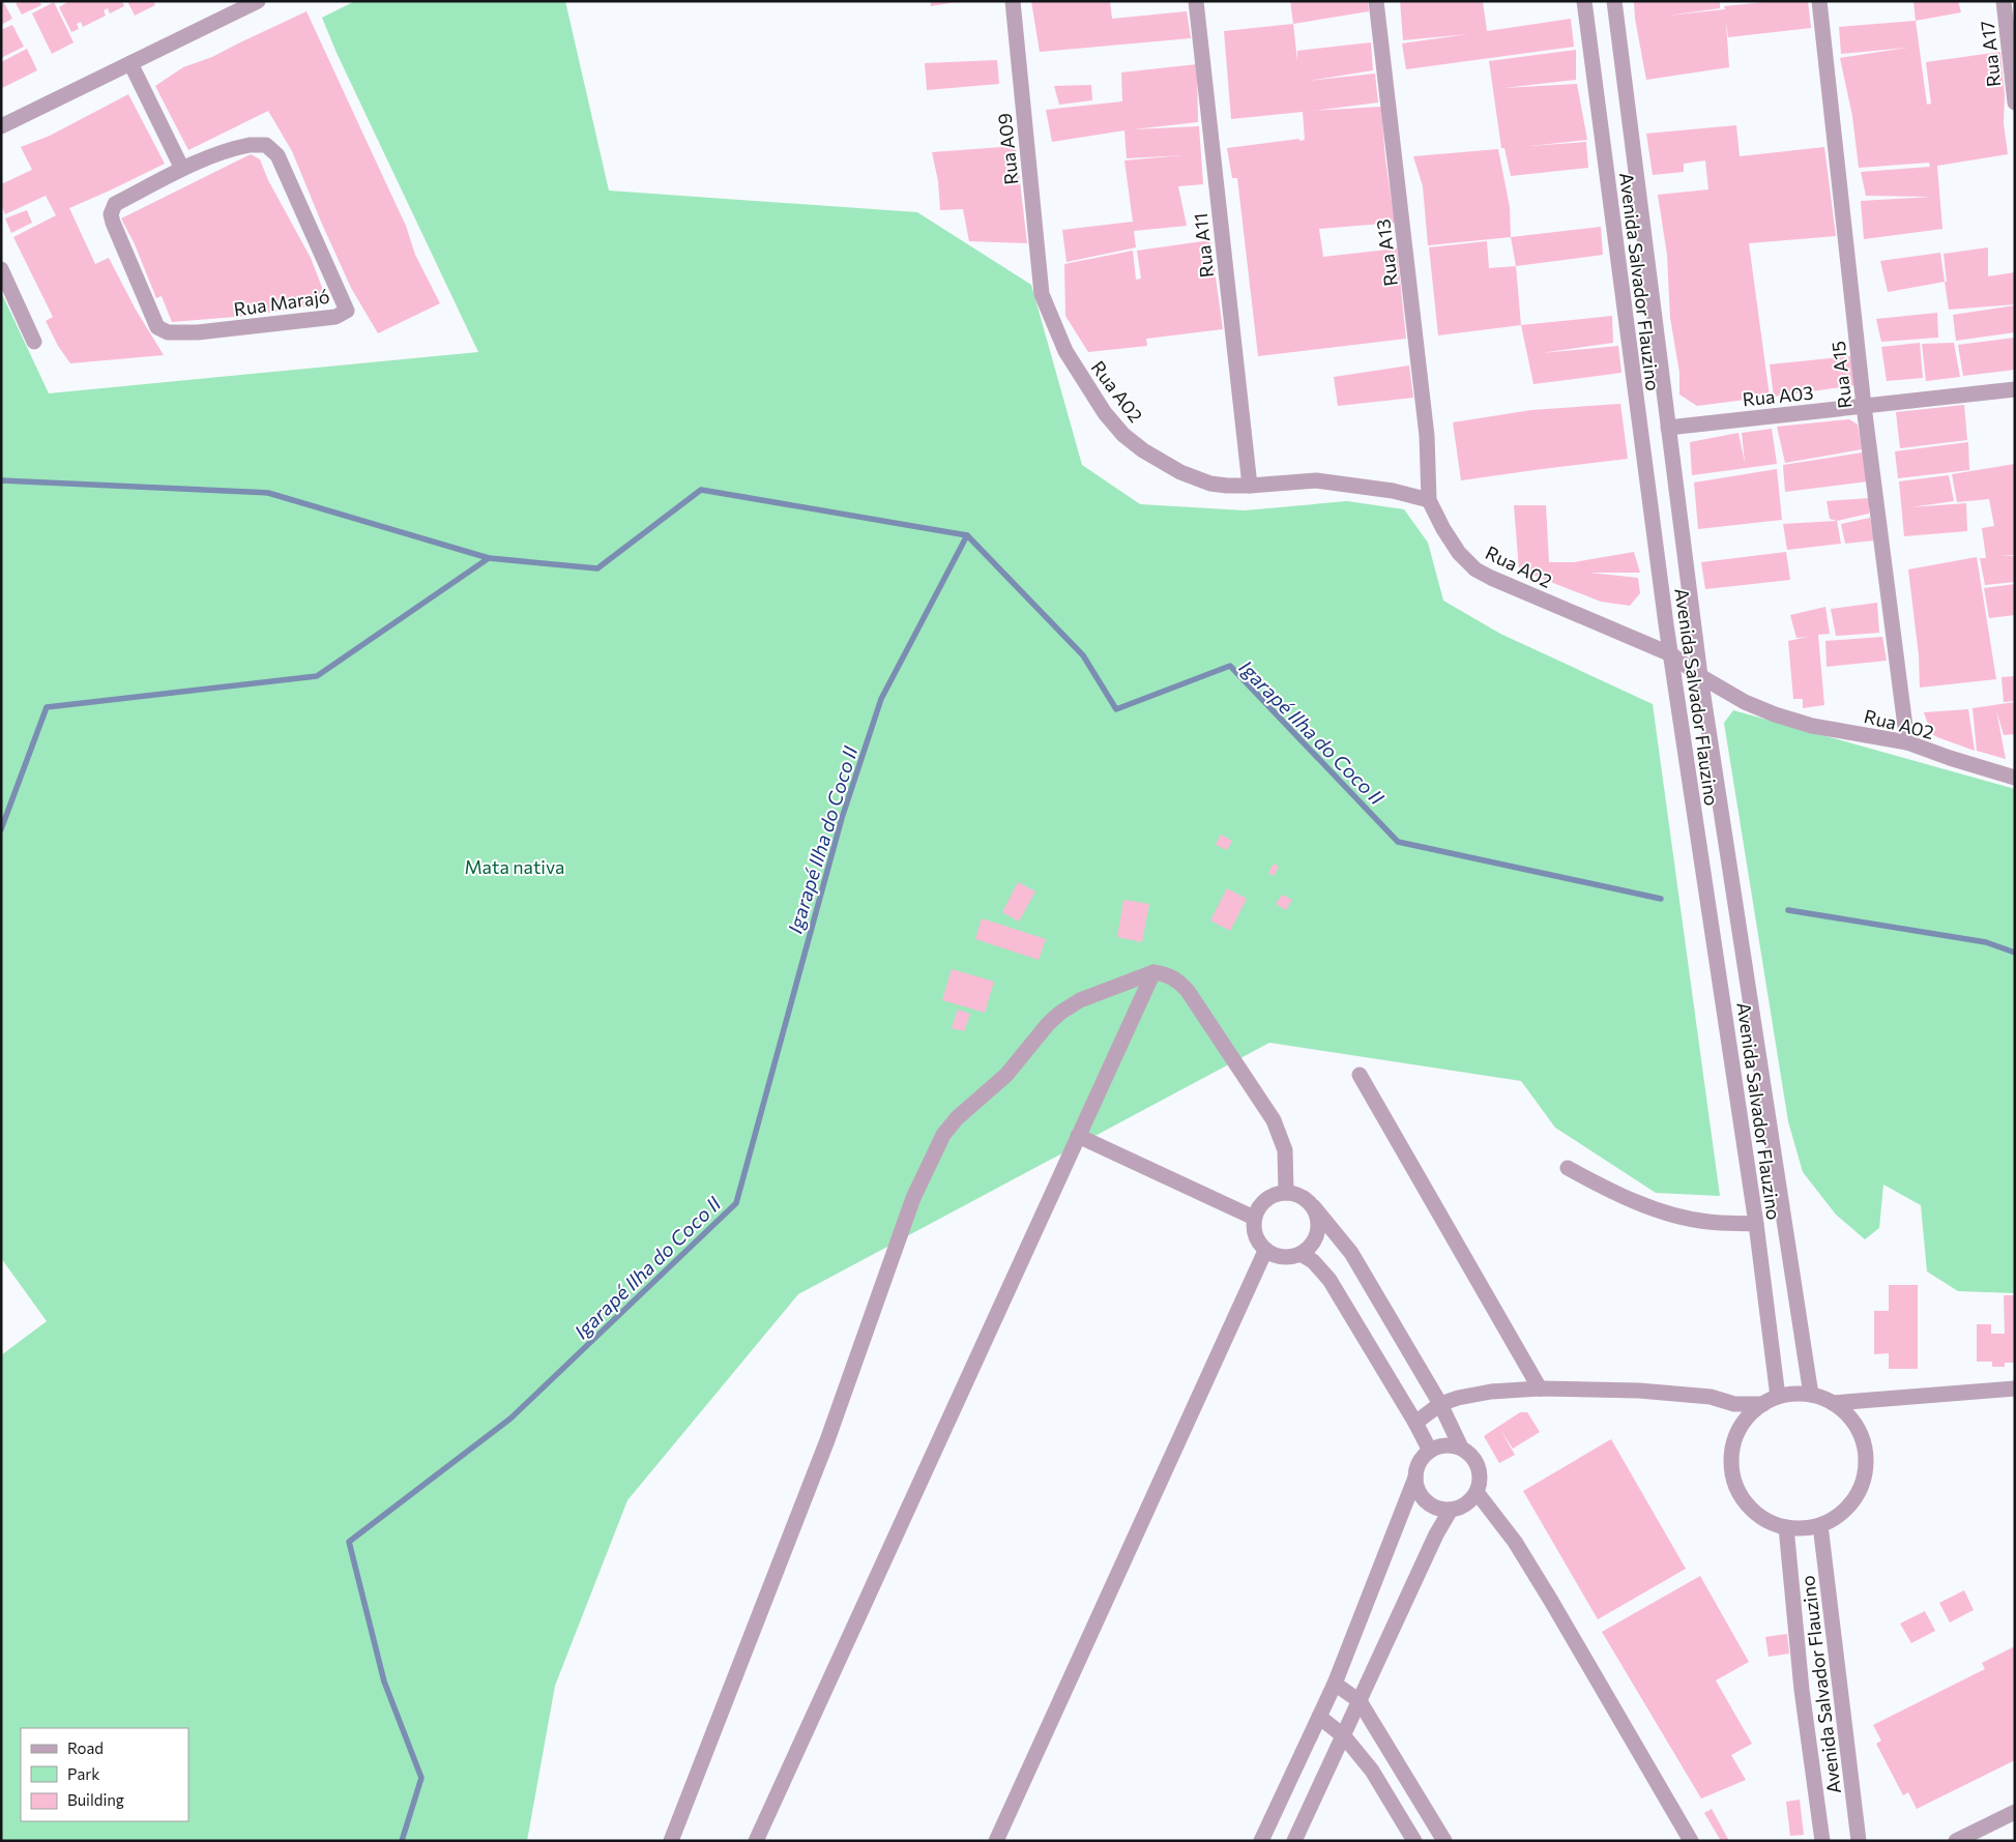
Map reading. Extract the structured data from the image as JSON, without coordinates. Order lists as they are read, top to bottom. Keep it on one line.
{"streets":{"street":["Rua A17","Rua A09","Rua A11","Rua A13","Avenida Salvador Flauzino","Rua Marajó","Rua A15","Rua A02","Rua A03"]},"crossings":[["Rua A09","Rua A02"],["Rua A11","Rua A02"],["Rua A13","Rua A02"],["Avenida Salvador Flauzino","Rua A02"],["Avenida Salvador Flauzino","Rua A03"],["Rua A15","Rua A02"],["Rua A15","Rua A03"]],"water":["Igarapé Ilha do Coco II"],"parks":["Mata nativa"],"legend":["Road","Park","Building"]}
